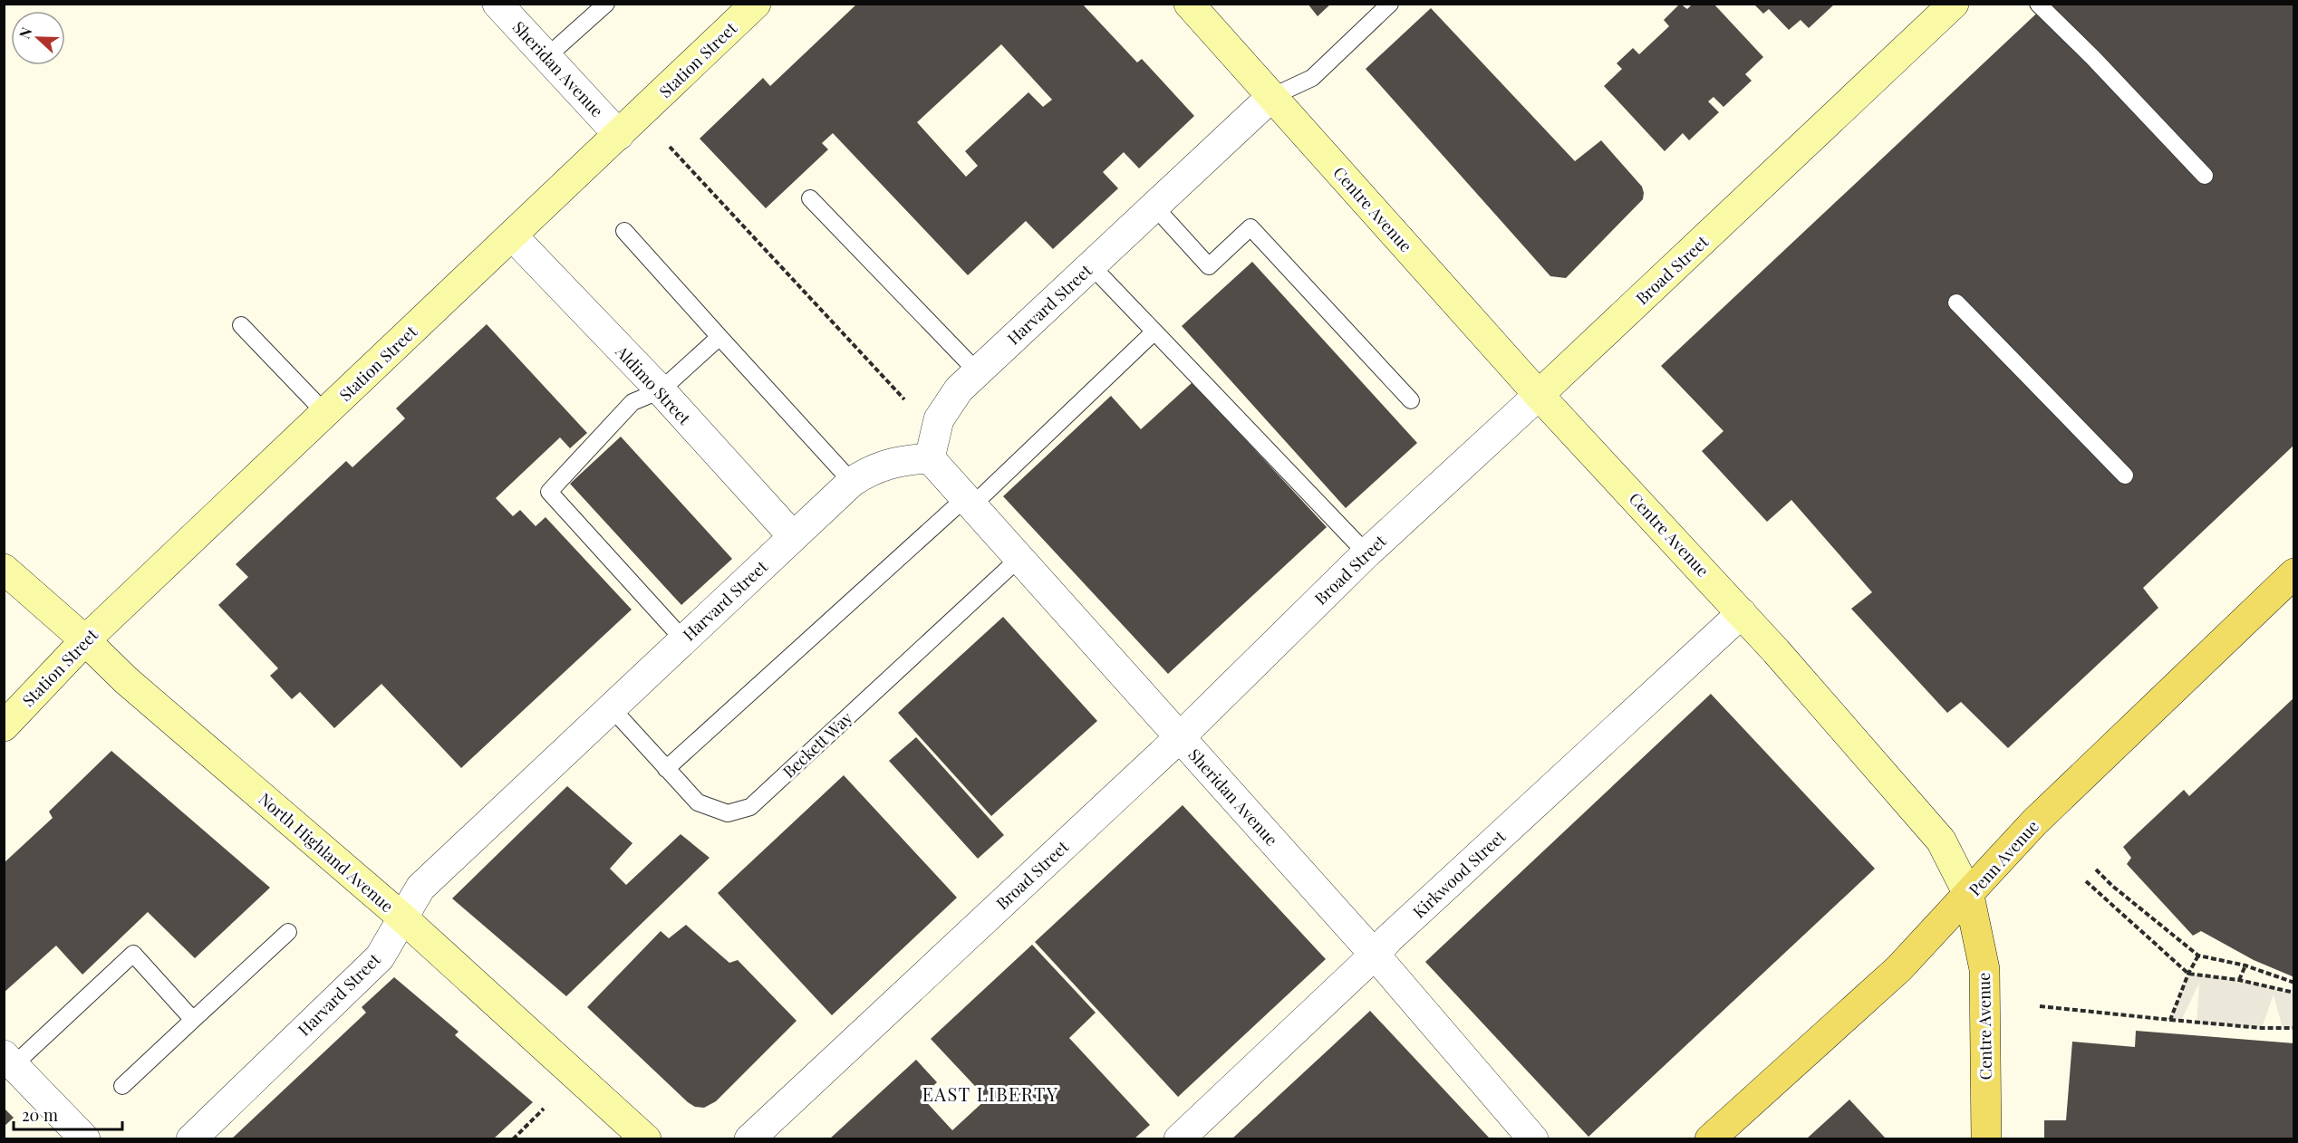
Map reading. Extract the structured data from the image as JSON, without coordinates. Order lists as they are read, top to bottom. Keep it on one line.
{"streets":{"main road":["Station Street","Centre Avenue","Broad Street","North Highland Avenue","Penn Avenue"],"street":["Sheridan Avenue","Harvard Street","Aldimo Street","Kirkwood Street"],"lane":["Beckett Way"]},"crossings":[["Station Street","Sheridan Avenue"],["Station Street","Aldimo Street"],["Station Street","North Highland Avenue"],["Sheridan Avenue","Broad Street"],["Sheridan Avenue","Harvard Street"],["Sheridan Avenue","Beckett Way"],["Sheridan Avenue","Kirkwood Street"],["Centre Avenue","Broad Street"],["Centre Avenue","Harvard Street"],["Centre Avenue","Penn Avenue"],["Centre Avenue","Kirkwood Street"],["Harvard Street","Aldimo Street"],["Harvard Street","Beckett Way"],["Harvard Street","North Highland Avenue"]],"districts":["EAST LIBERTY"],"scale_bar":"20 m","north":"left"}
